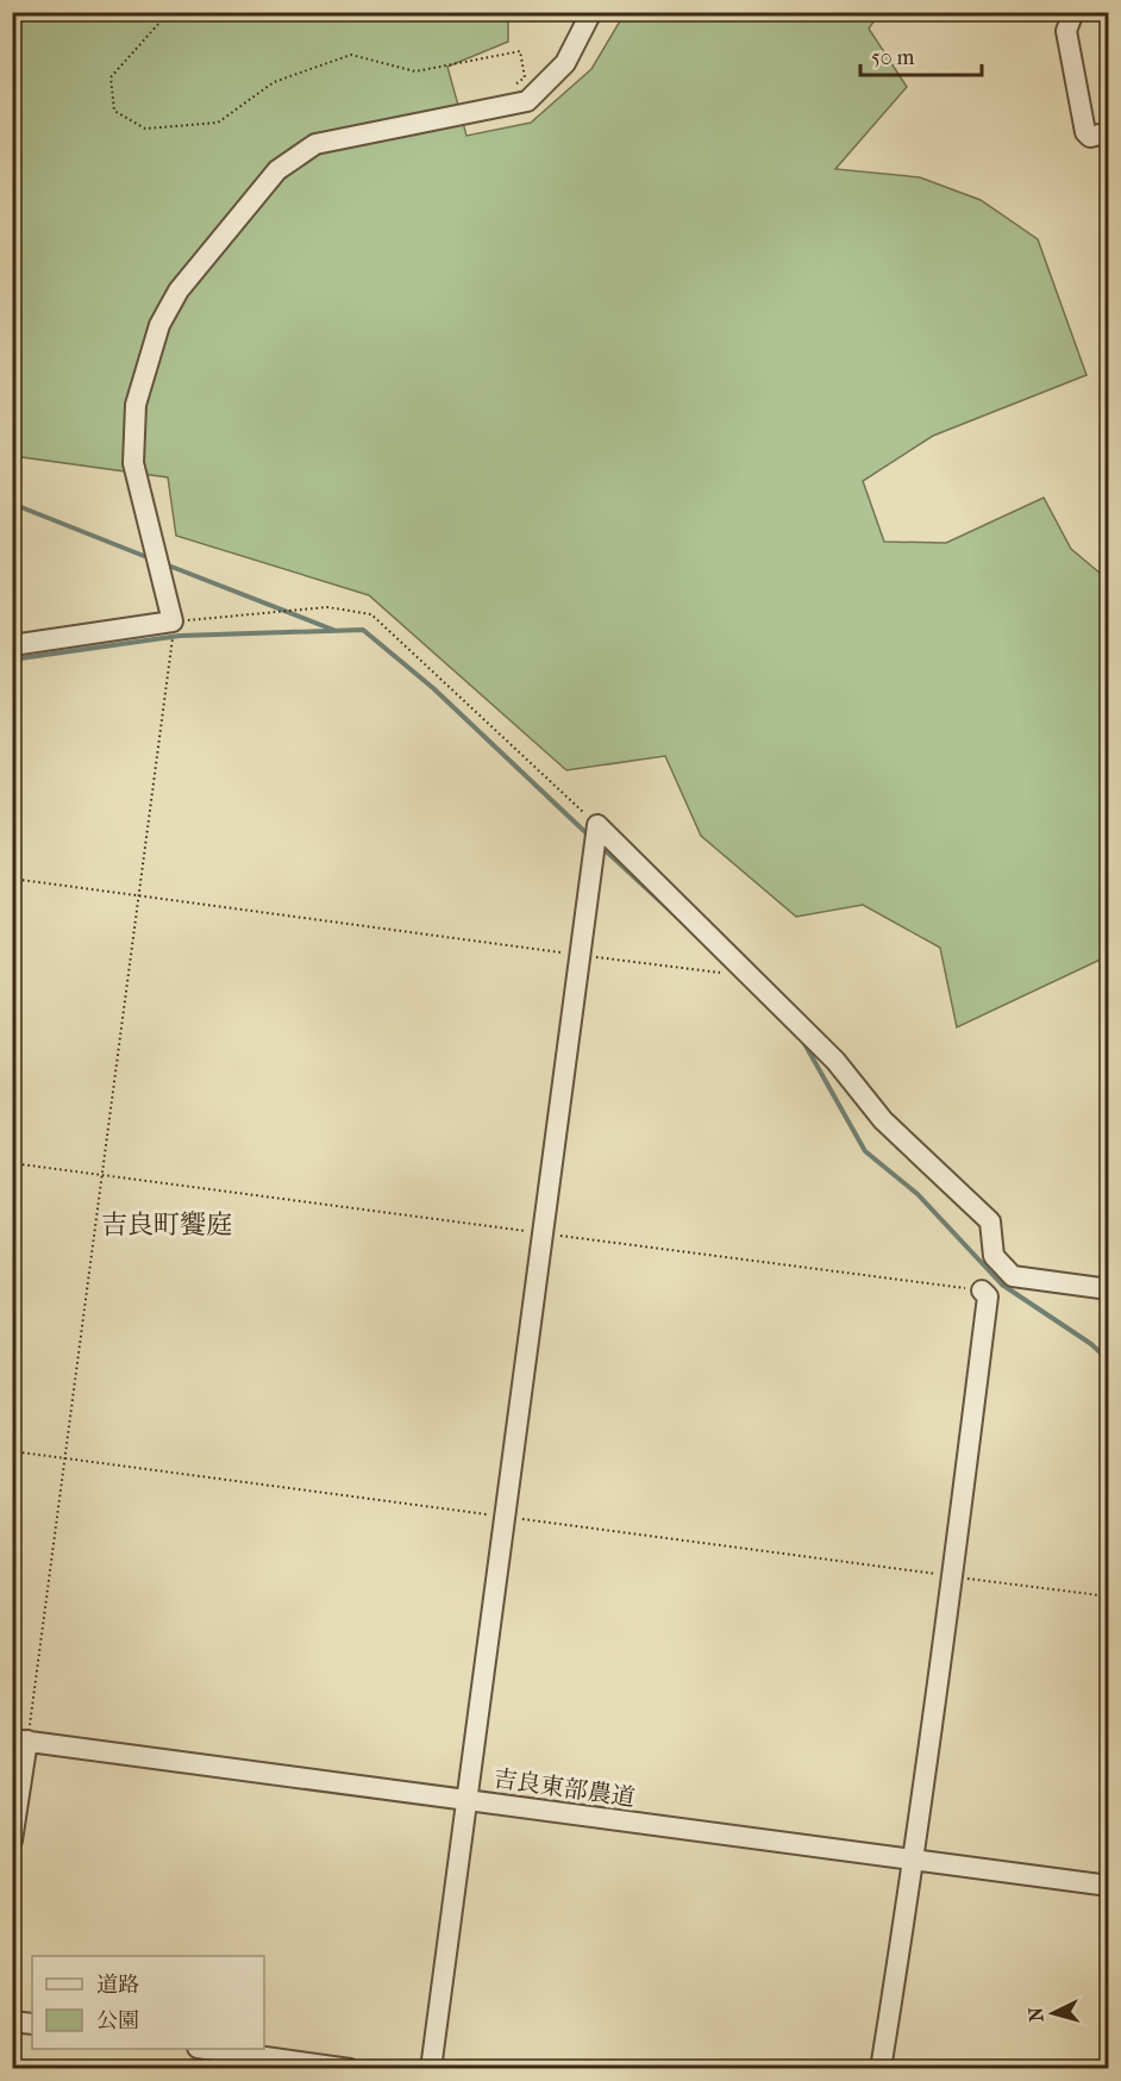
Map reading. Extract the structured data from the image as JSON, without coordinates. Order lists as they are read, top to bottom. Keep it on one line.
{"streets":{"street":["吉良東部農道"]},"districts":["吉良町饗庭"],"legend":["道路","公園"],"scale_bar":"50 m","north":"left"}
